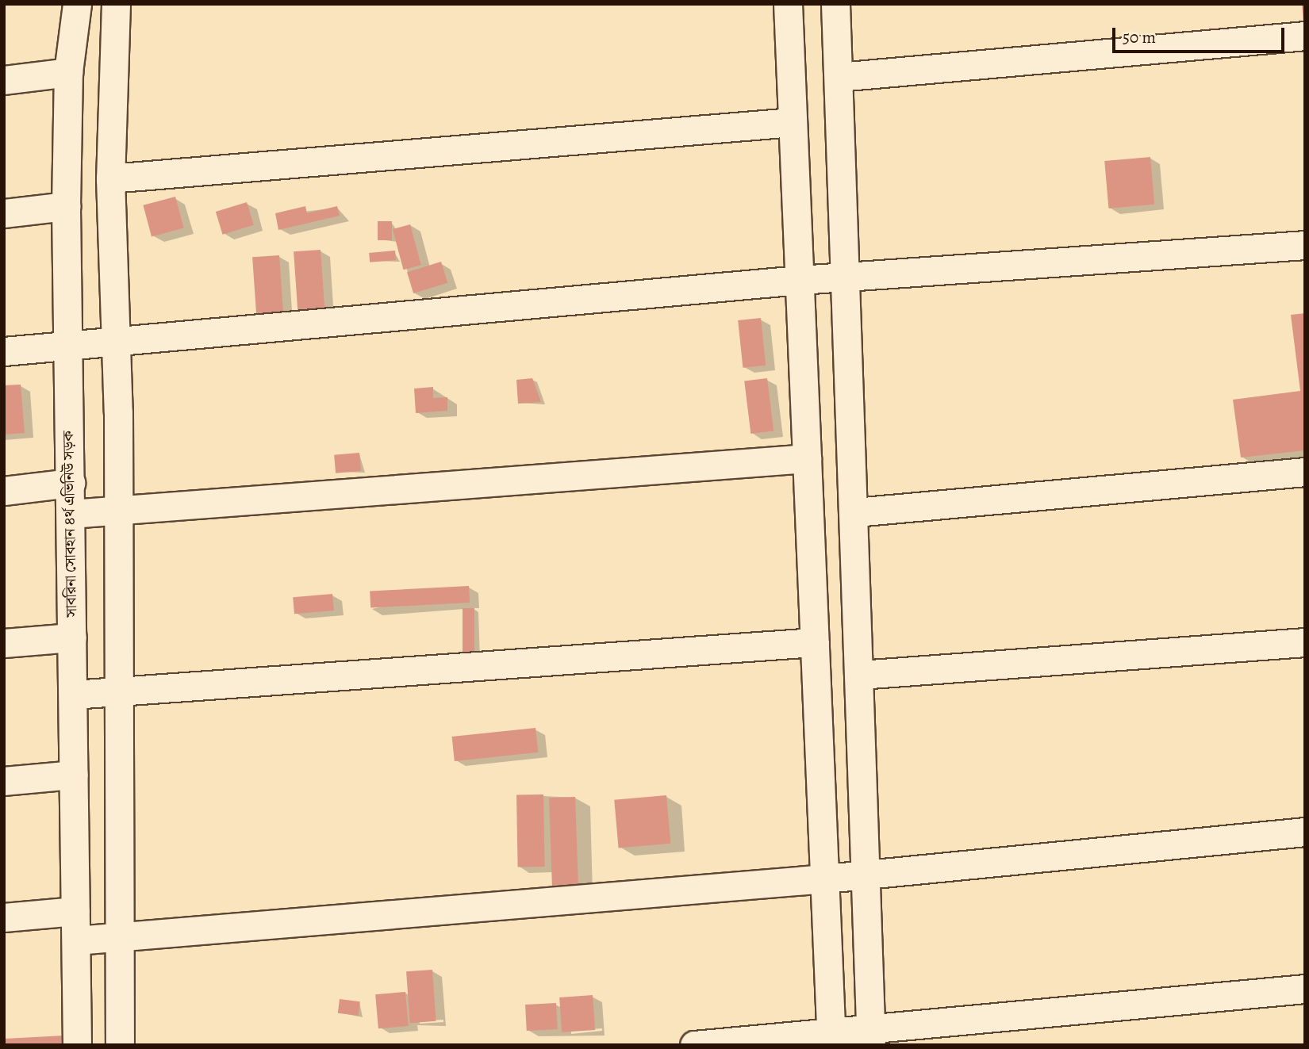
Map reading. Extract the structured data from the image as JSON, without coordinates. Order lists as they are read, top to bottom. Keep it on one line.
{"streets":{"street":["সাবরিনা সোবহান ৪র্থ এভিনিউ সড়ক"]},"scale_bar":"50 m"}
